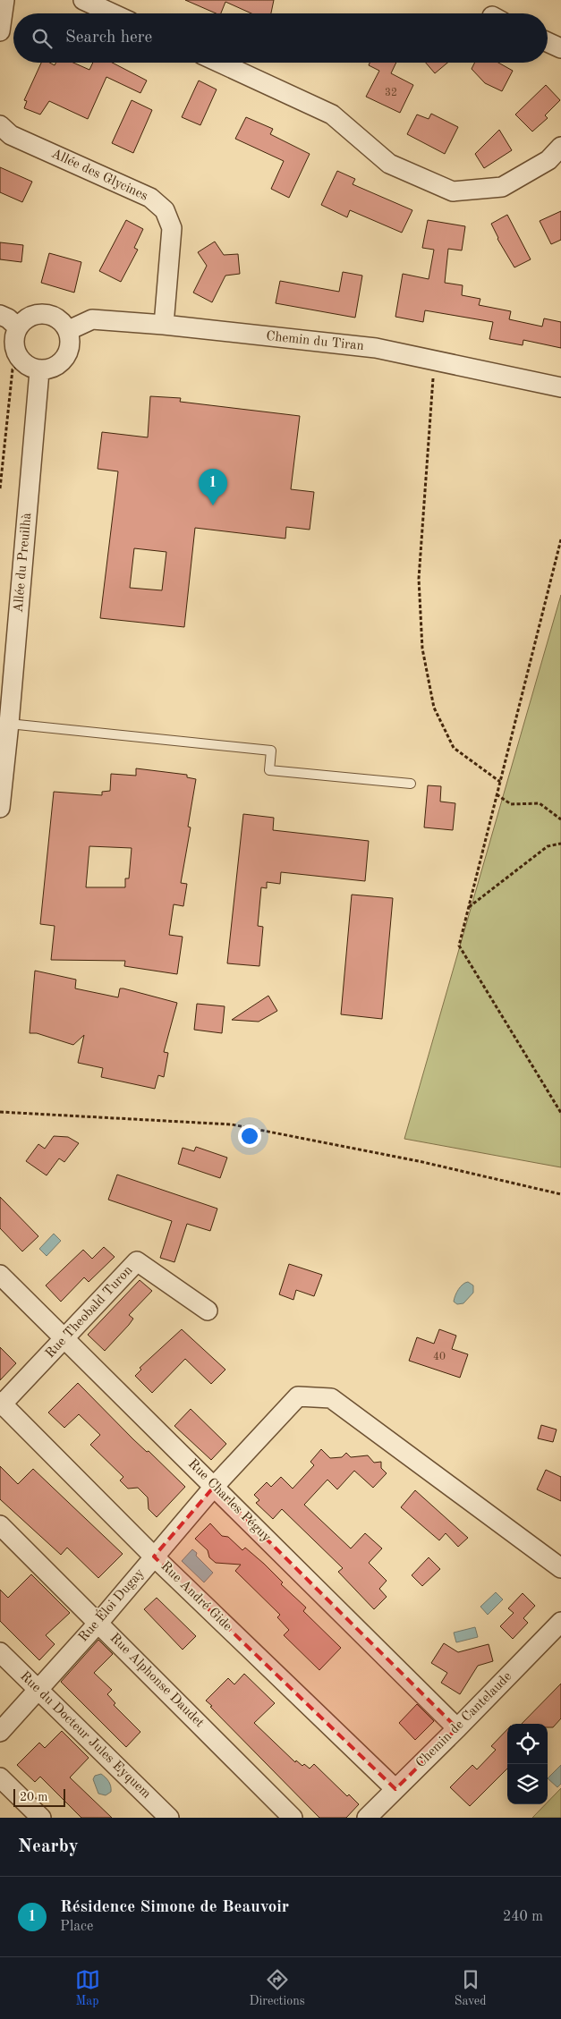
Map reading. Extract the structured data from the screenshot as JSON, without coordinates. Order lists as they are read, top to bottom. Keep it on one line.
{"streets":{"street":["Allée des Glycines","Chemin du Tiran","Allée du Preuilhà","Rue Theobald Turon","Rue Charles Péguy","Rue André Gide","Rue Éloi Dugay","Rue Alphonse Daudet","Chemin de Cantelaude","Rue du Docteur Jules Eyquem"]},"crossings":[["Allée des Glycines","Chemin du Tiran"],["Chemin du Tiran","Allée du Preuilhà"],["Rue Theobald Turon","Rue Charles Péguy"],["Rue Theobald Turon","Rue André Gide"],["Rue Charles Péguy","Rue Éloi Dugay"],["Rue Charles Péguy","Chemin de Cantelaude"],["Rue André Gide","Rue Éloi Dugay"],["Rue André Gide","Chemin de Cantelaude"],["Rue Éloi Dugay","Rue Alphonse Daudet"],["Rue Éloi Dugay","Rue du Docteur Jules Eyquem"]],"house_numbers":["32","40"],"scale_bar":"20 m","page":{"search":"Search here","pins":"1","scale":"20 m","heading":"Nearby","list":[{"mark":"1","name":"Résidence Simone de Beauvoir","note":"Place","value":"240 m"}],"nav":["Map","Directions","Saved"]}}
